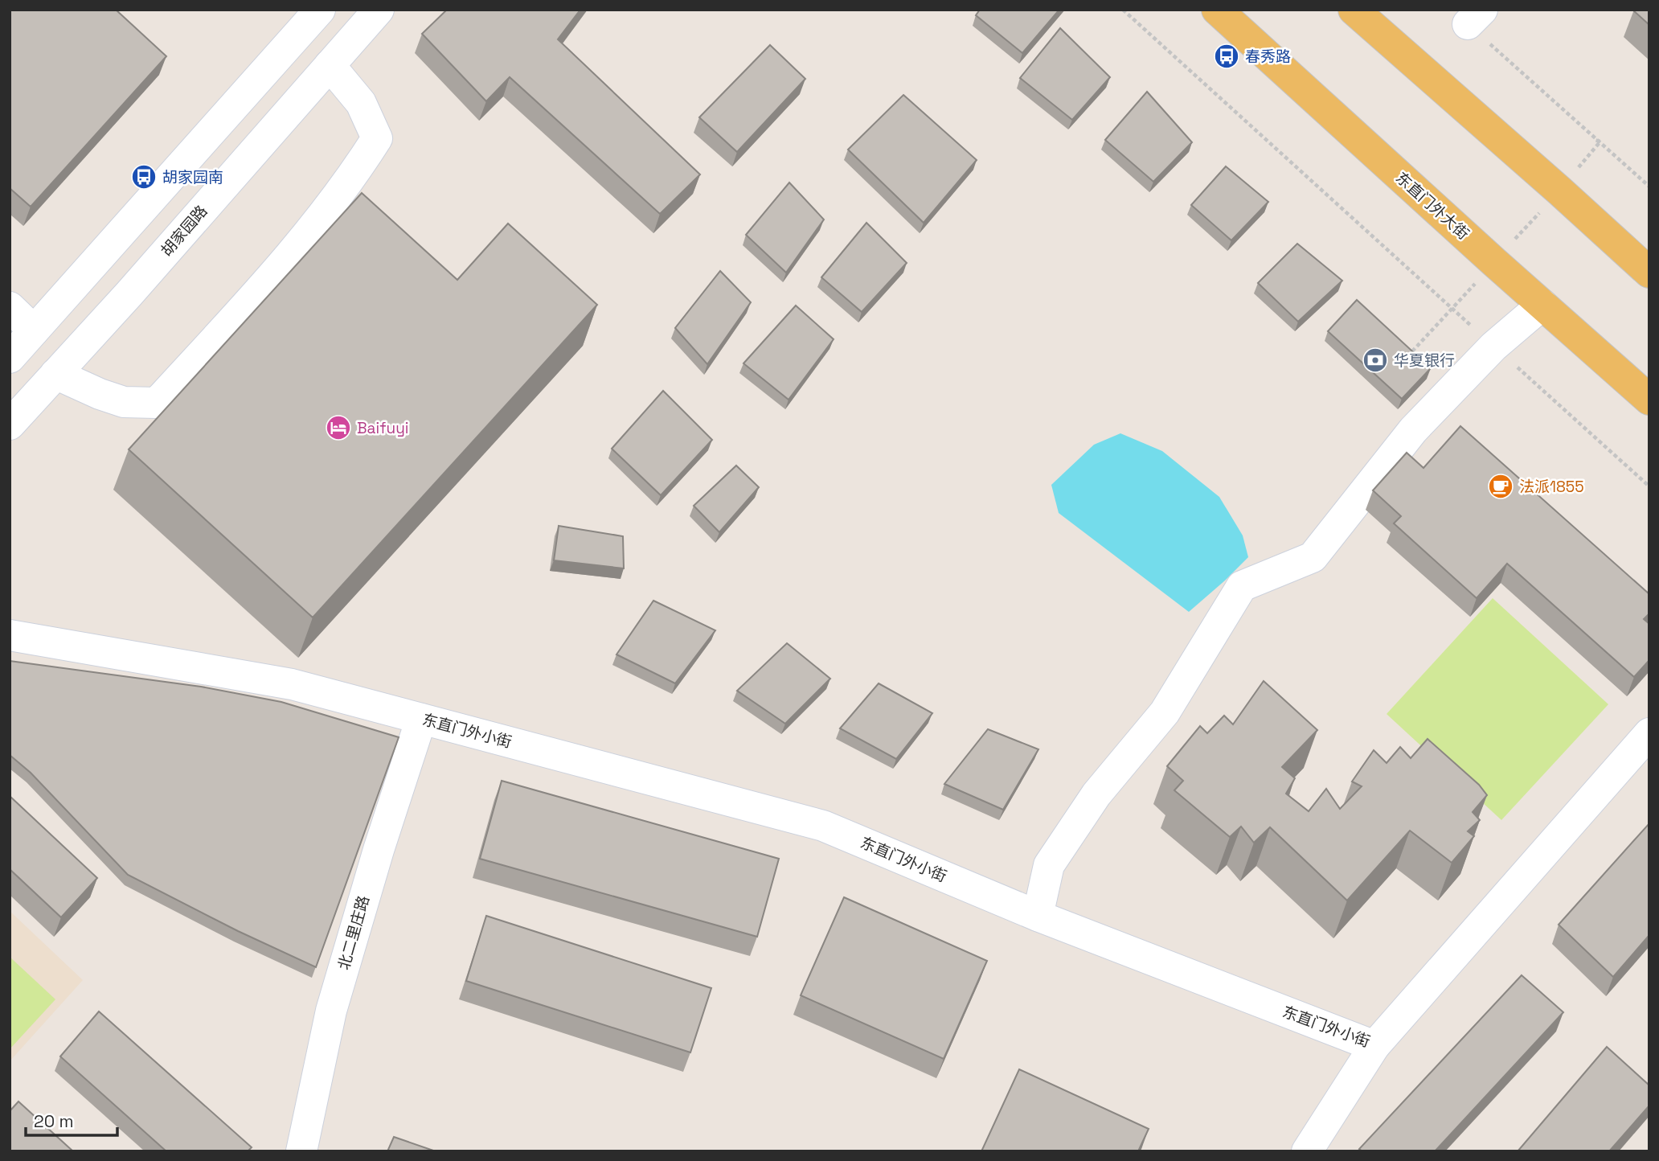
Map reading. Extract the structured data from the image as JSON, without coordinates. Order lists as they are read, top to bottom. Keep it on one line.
{"streets":{"main road":["东直门外大街"],"street":["胡家园路","东直门外小街","北二里庄路"]},"crossings":[["东直门外小街","北二里庄路"]],"places":{"bus stop":["春秀路","胡家园南"],"bank":["华夏银行"],"hotel":["Baifuyi"],"cafe":["法派1855"]},"scale_bar":"20 m"}
